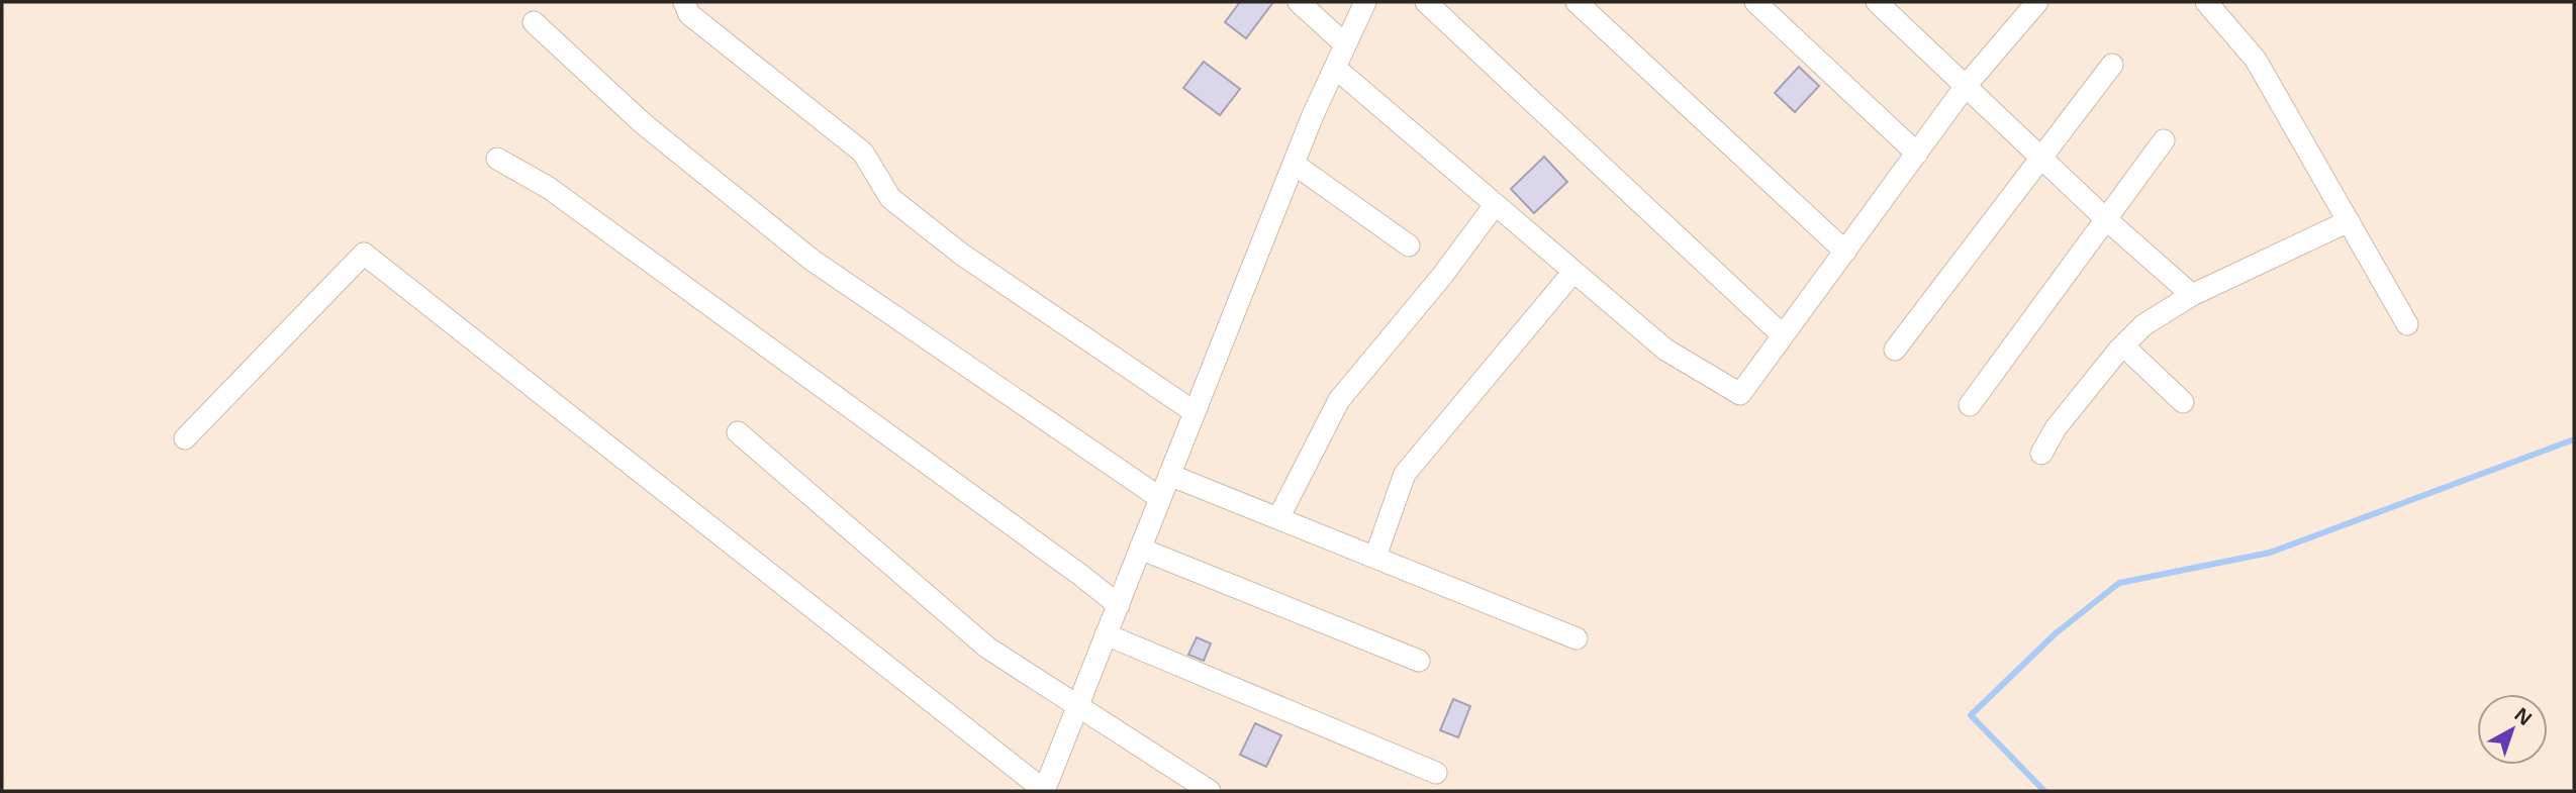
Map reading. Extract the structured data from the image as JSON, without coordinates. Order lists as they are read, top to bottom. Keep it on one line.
{"north":"top right"}
